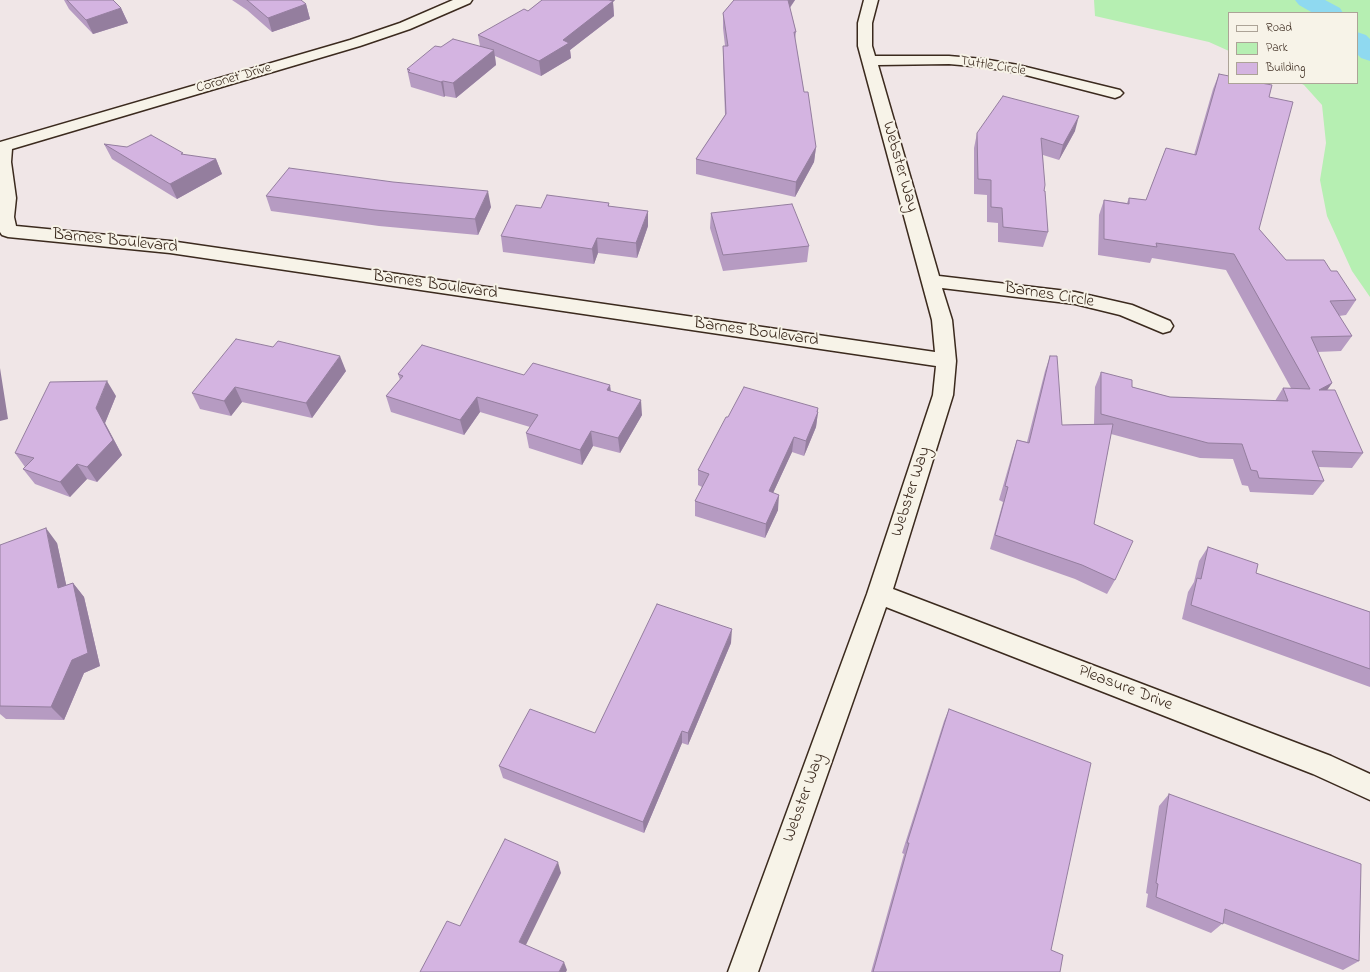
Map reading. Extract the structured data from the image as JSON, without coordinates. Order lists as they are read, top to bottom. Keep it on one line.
{"streets":{"street":["Tuttle Circle","Coronet Drive","Webster Way","Barnes Boulevard","Barnes Circle","Pleasure Drive"]},"crossings":[["Tuttle Circle","Webster Way"],["Coronet Drive","Barnes Boulevard"],["Webster Way","Barnes Boulevard"],["Webster Way","Barnes Circle"],["Webster Way","Pleasure Drive"]],"legend":["Road","Park","Building"]}
